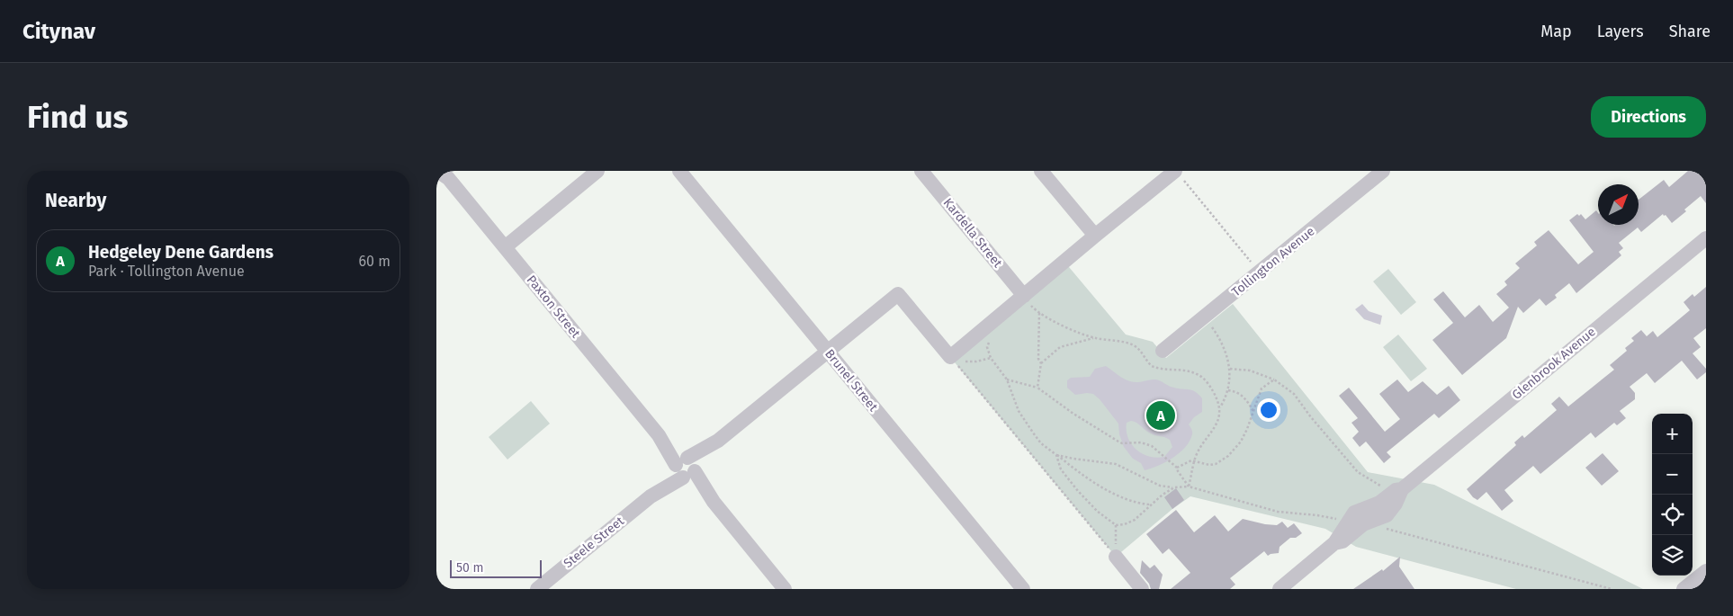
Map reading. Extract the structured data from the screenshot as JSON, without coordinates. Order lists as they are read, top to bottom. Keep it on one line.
{"streets":{"street":["Kardella Street","Tollington Avenue","Paxton Street","Glenbrook Avenue","Brunel Street","Steele Street"]},"crossings":[["Paxton Street","Steele Street"],["Brunel Street","Steele Street"]],"scale_bar":"50 m","north":"top right","page":{"header":"Citynav","nav":["Map","Layers","Share"],"buttons":"Directions","title":"Find us","heading":"Nearby","list":[{"mark":"A","name":"Hedgeley Dene Gardens","note":"Park · Tollington Avenue","value":"60 m"}],"pins":"A","map_buttons":["+","−"],"scale":"50 m"}}
